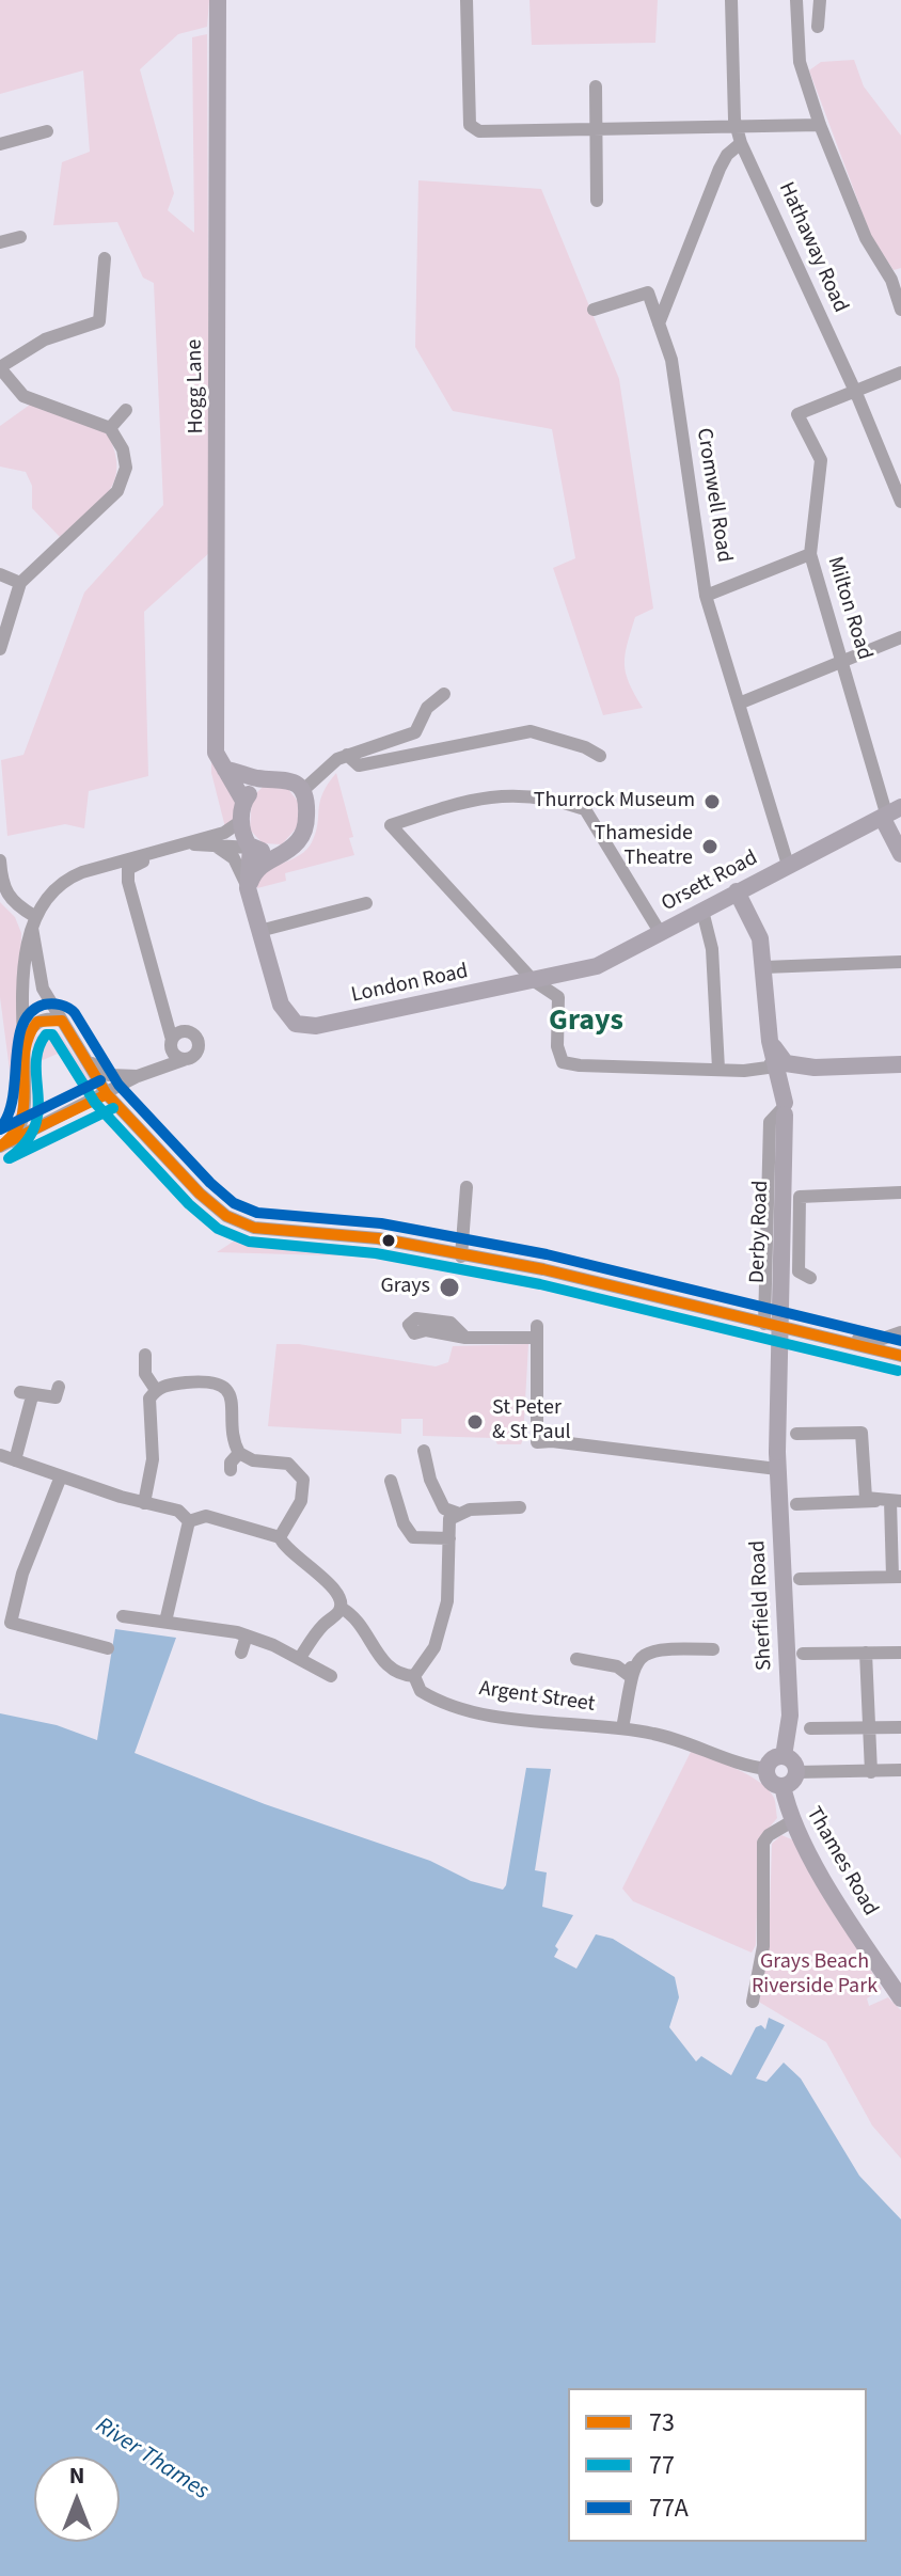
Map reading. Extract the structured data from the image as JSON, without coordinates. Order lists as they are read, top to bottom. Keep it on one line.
{"streets":{"main road":["Hogg Lane","Orsett Road","London Road","Derby Road","Sherfield Road","Thames Road"],"street":["Hathaway Road","Cromwell Road","Milton Road","Argent Street"]},"crossings":[["Hathaway Road","Milton Road"],["Cromwell Road","Orsett Road"],["Milton Road","Orsett Road"],["Orsett Road","London Road"],["Orsett Road","Derby Road"],["Derby Road","Sherfield Road"],["Sherfield Road","Argent Street"],["Sherfield Road","Thames Road"],["Argent Street","Thames Road"]],"districts":["Grays"],"water":["River Thames"],"parks":["Grays Beach Riverside Park"],"places":["Thurrock Museum","Thameside Theatre","Grays","St Peter & St Paul"],"lines":["transit line 77A","transit line 73","transit line 77"],"legend":["73","77","77A"],"north":"top"}
